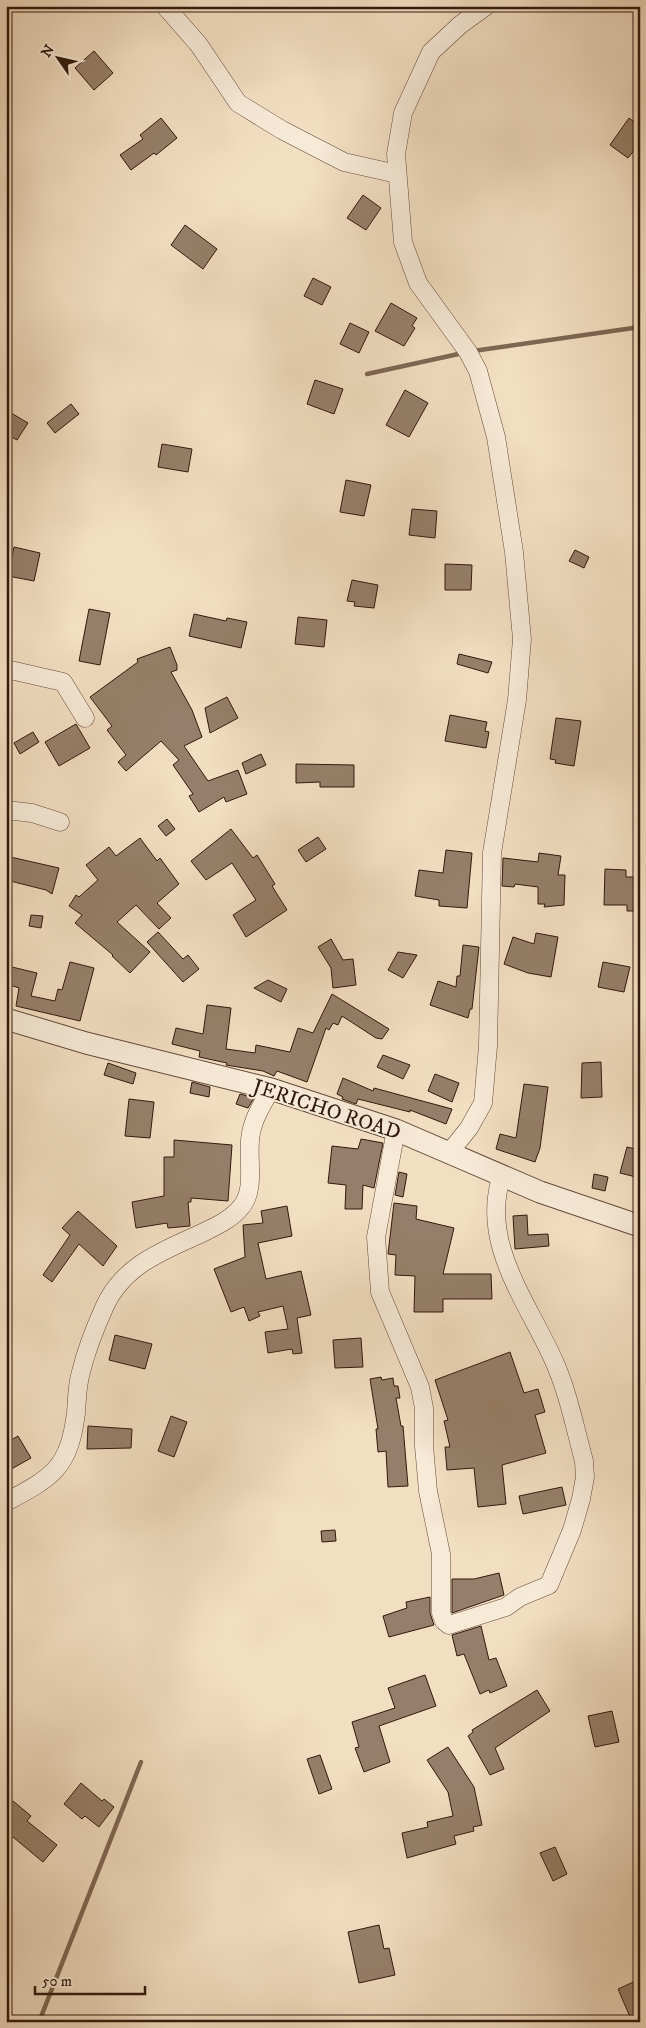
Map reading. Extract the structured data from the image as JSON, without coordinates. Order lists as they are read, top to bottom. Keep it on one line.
{"streets":{"street":["JERICHO ROAD"]},"scale_bar":"50 m","north":"top left"}
